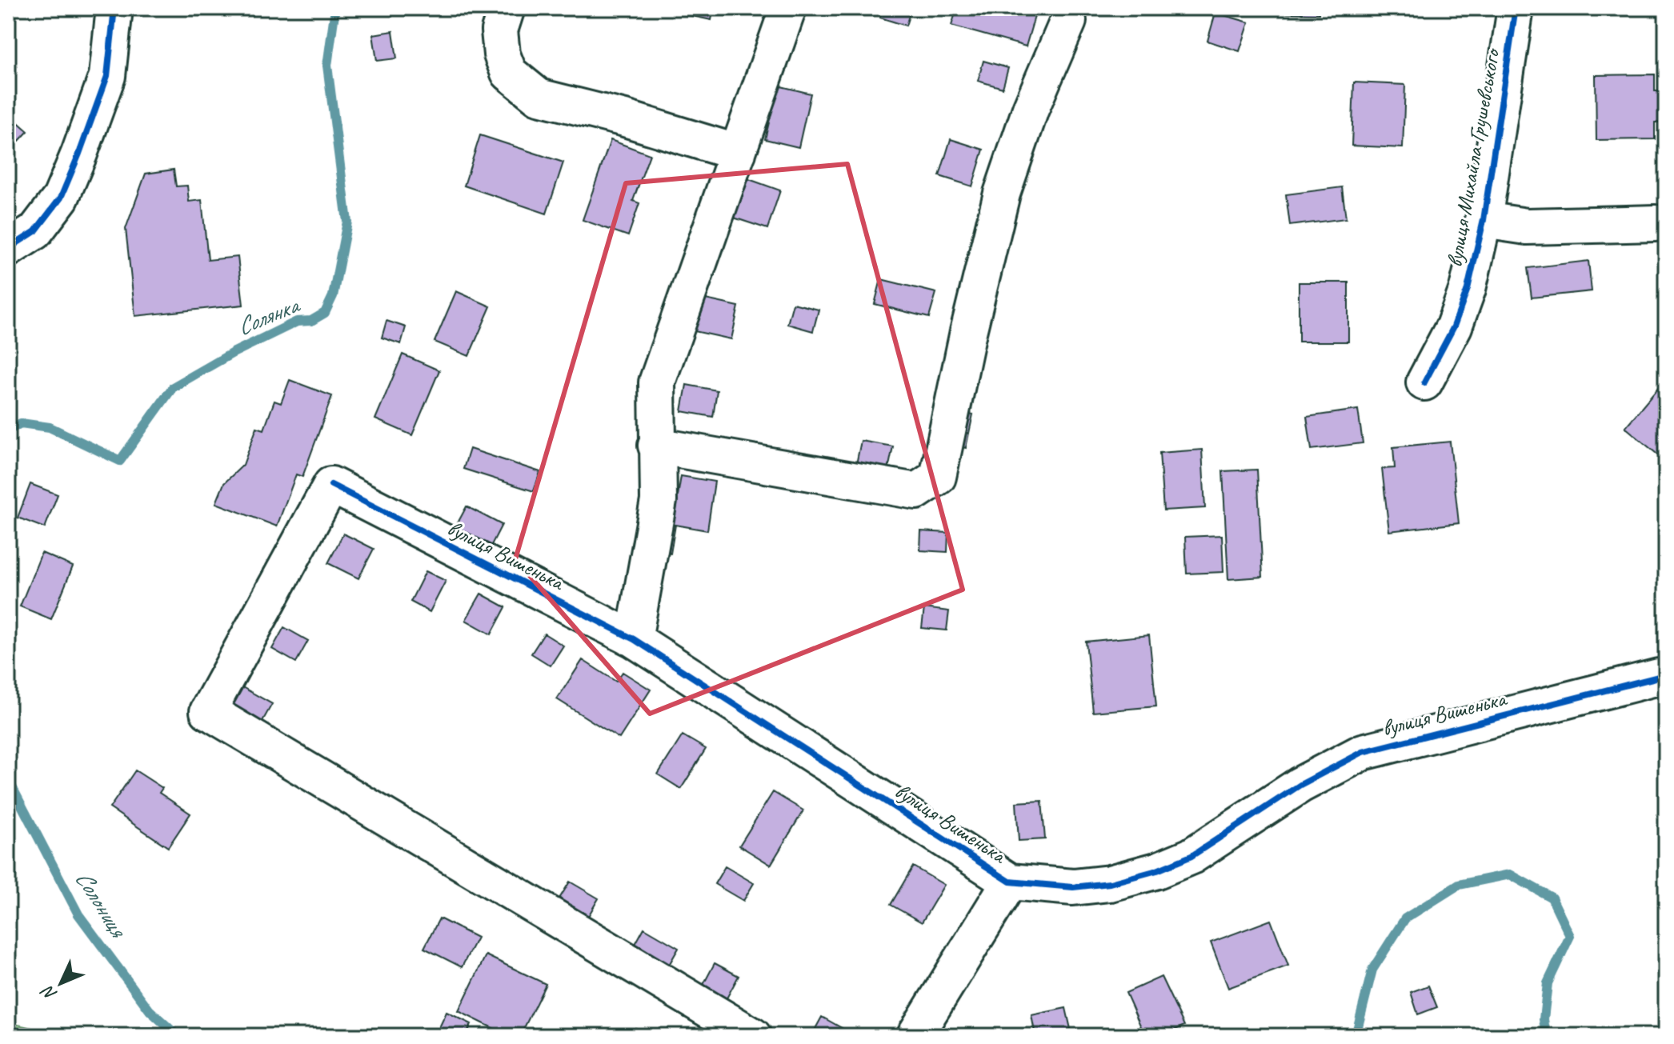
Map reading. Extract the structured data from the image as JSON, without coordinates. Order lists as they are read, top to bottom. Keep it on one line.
{"streets":{"street":["вулиця Михайла Грушевського","вулиця Вишенька"]},"water":["Солянка","Солониця"],"north":"bottom left"}
